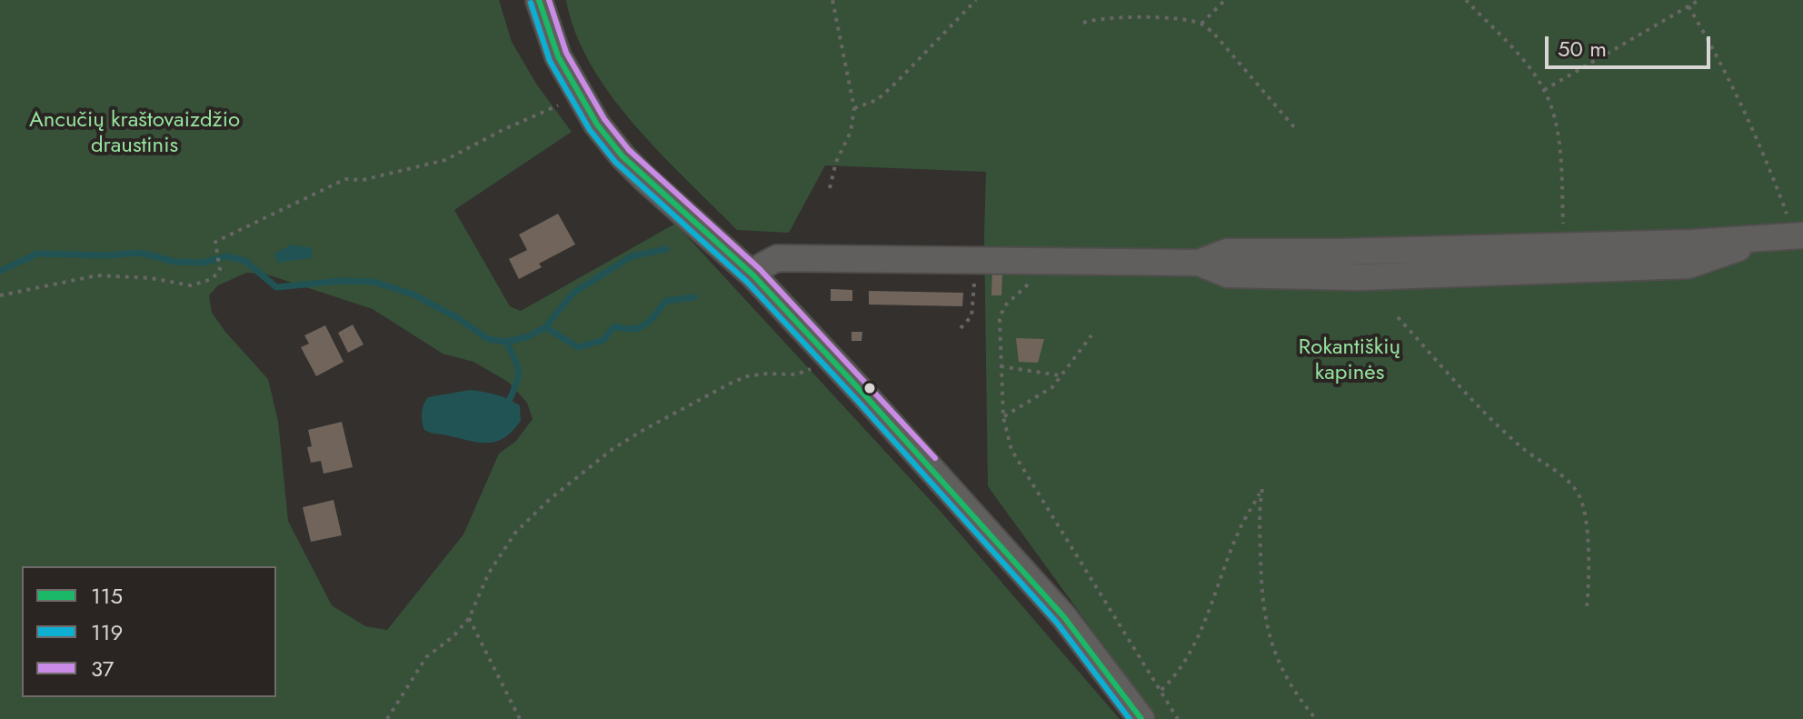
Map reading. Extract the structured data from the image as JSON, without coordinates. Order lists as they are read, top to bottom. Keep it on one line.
{"parks":["Ancučių kraštovaizdžio draustinis","Rokantiškių kapinės"],"lines":["transit line 115","transit line 37","transit line 119"],"legend":["115","119","37"],"scale_bar":"50 m"}
